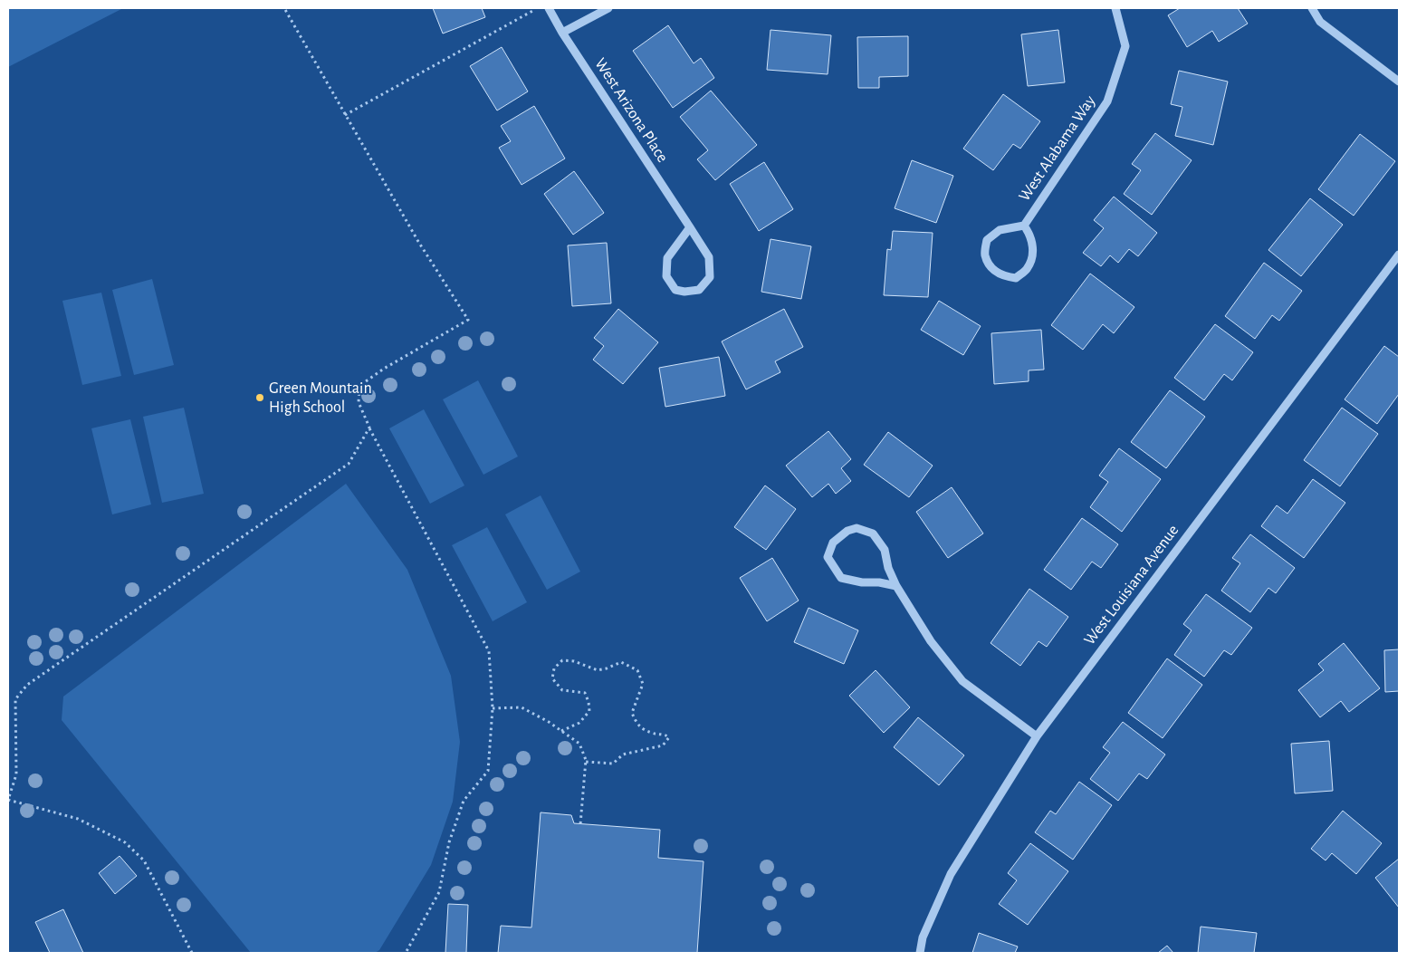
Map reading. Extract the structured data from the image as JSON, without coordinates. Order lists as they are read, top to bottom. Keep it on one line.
{"streets":{"street":["West Arizona Place","West Alabama Way","West Louisiana Avenue"]},"places":["Green Mountain High School"]}
